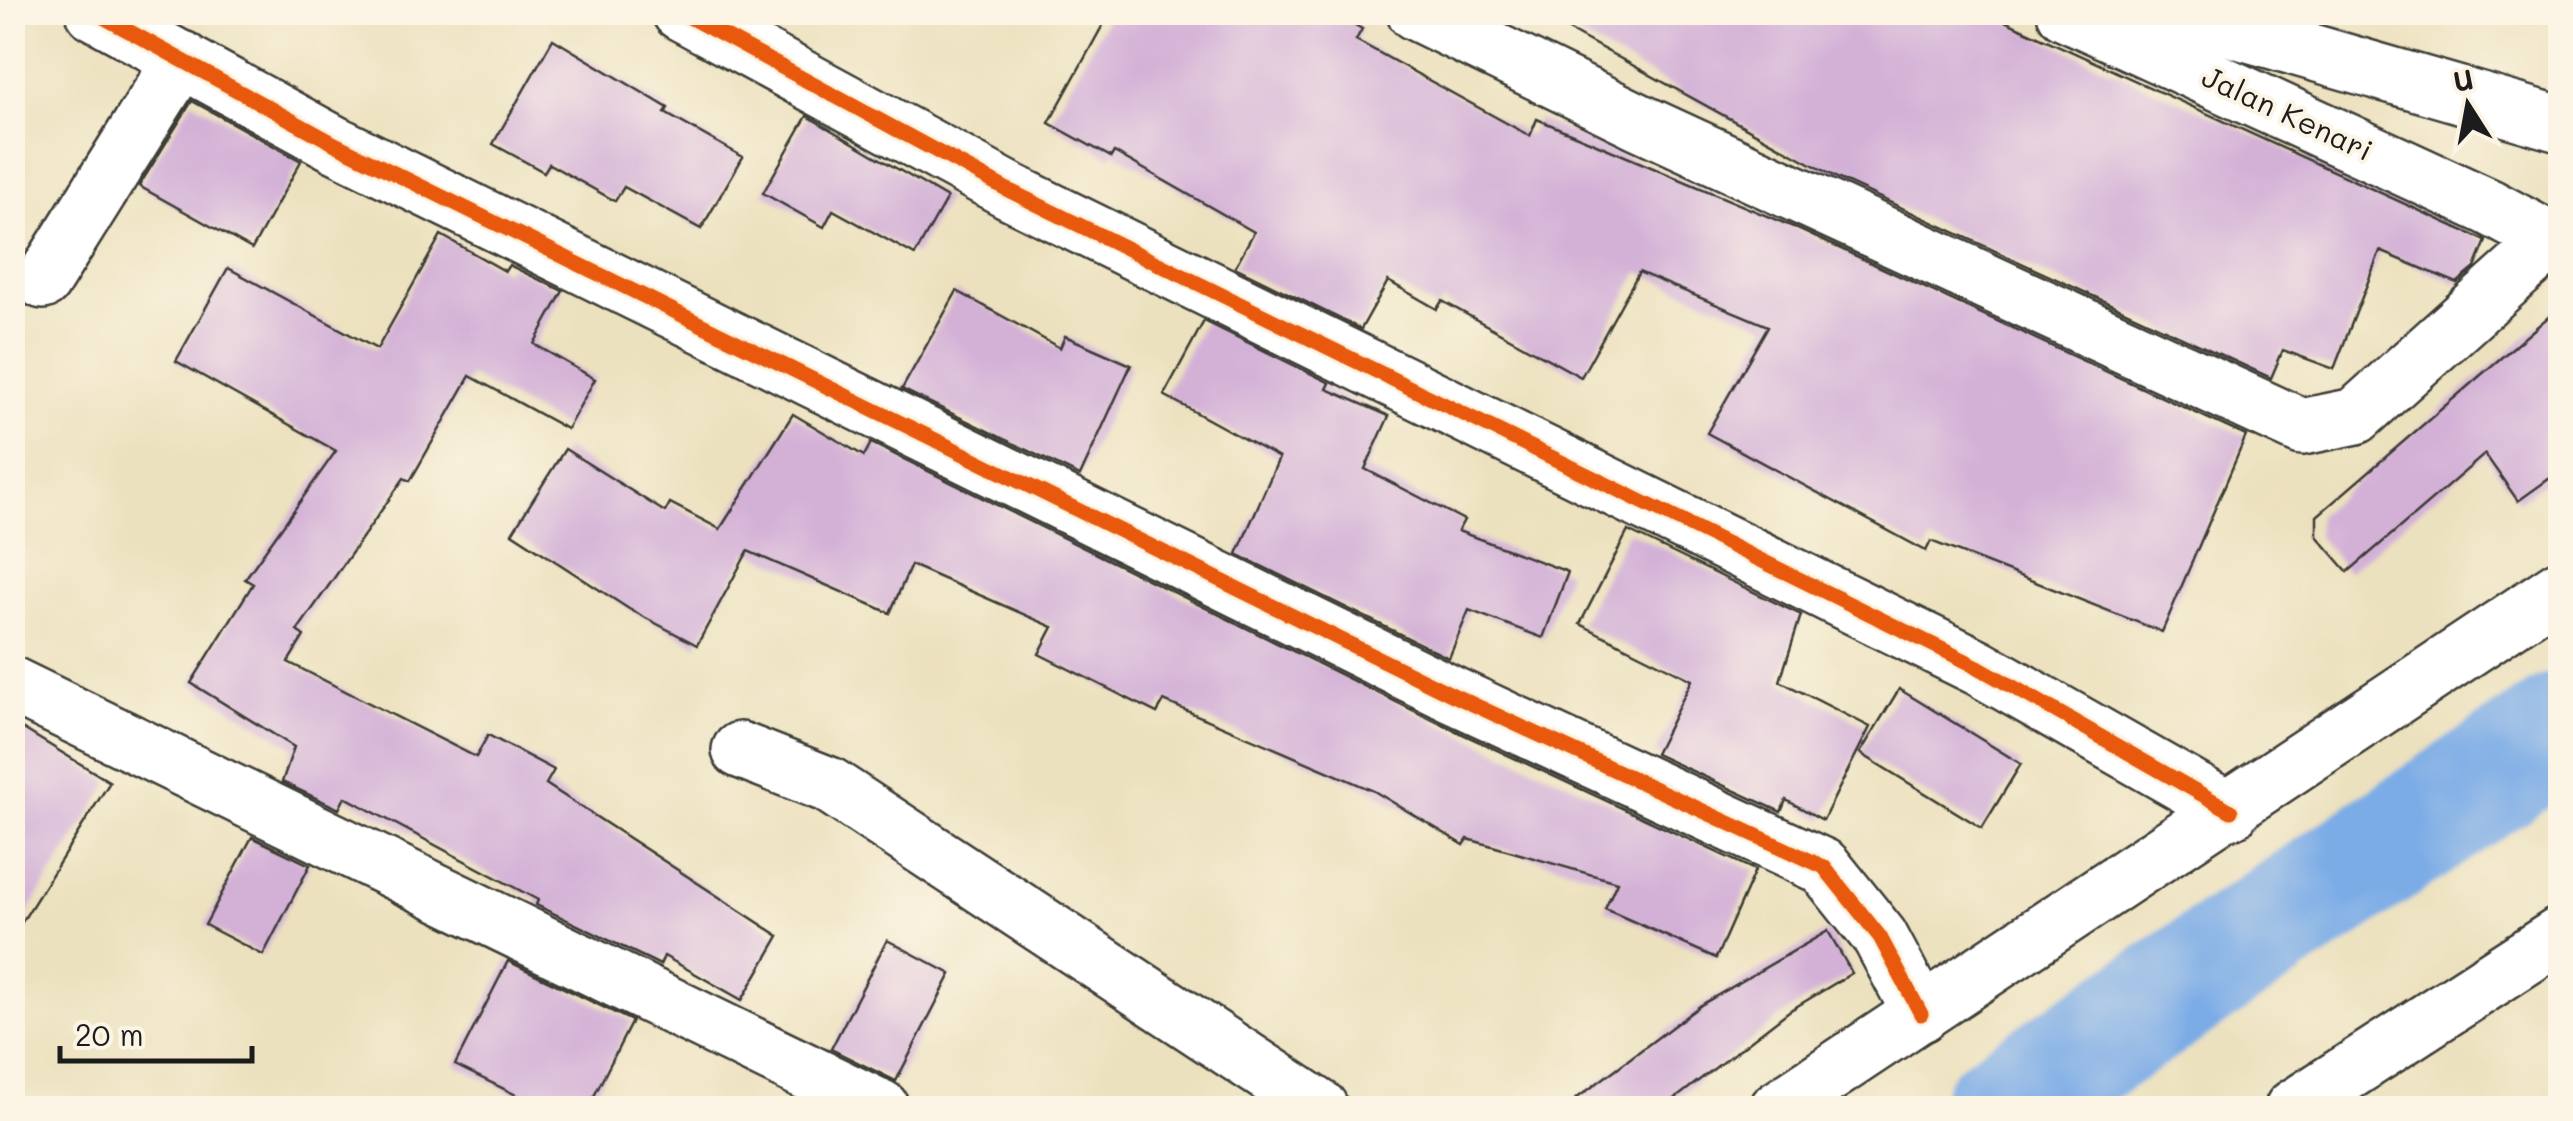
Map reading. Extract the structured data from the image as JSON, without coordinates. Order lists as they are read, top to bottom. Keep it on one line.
{"streets":{"street":["Jalan Kenari"]},"scale_bar":"20 m","north":"top"}
